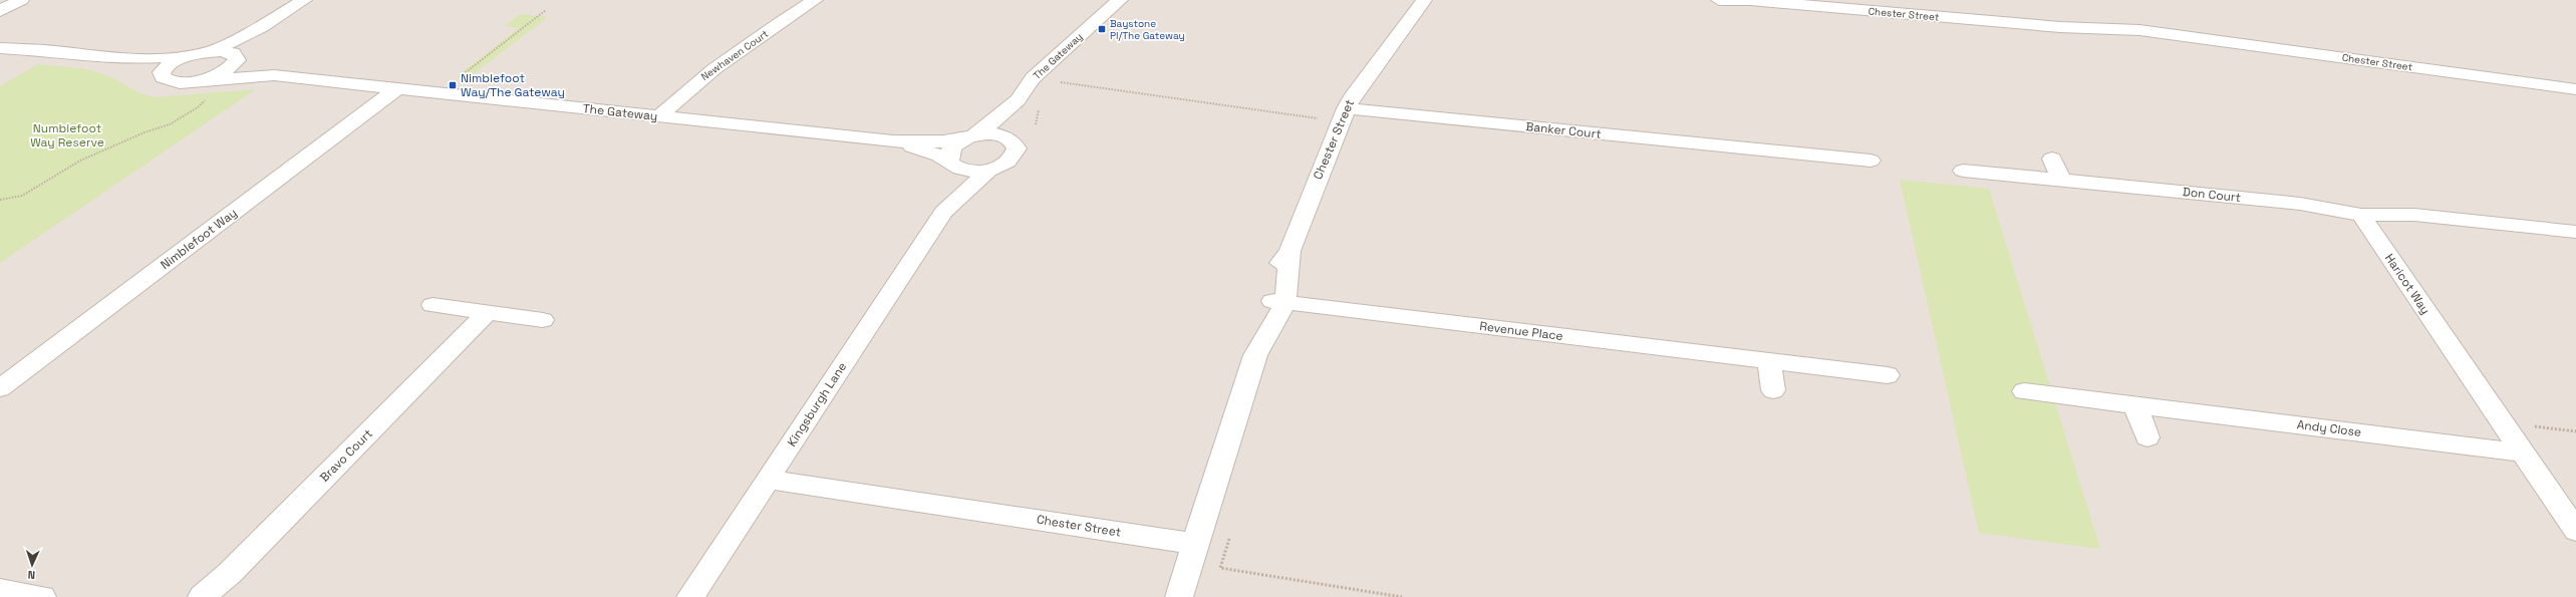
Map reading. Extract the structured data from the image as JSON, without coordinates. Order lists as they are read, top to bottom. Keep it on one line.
{"streets":{"street":["Chester Street","Newhaven Court","The Gateway","Banker Court","Don Court","Nimblefoot Way","Haricot Way","Revenue Place","Kingsburgh Lane","Andy Close","Bravo Court"]},"crossings":[["Chester Street","Banker Court"],["Chester Street","Revenue Place"],["Chester Street","Kingsburgh Lane"],["Newhaven Court","The Gateway"],["The Gateway","Nimblefoot Way"],["The Gateway","Kingsburgh Lane"],["Don Court","Haricot Way"],["Haricot Way","Andy Close"]],"parks":["Numblefoot Way Reserve"],"places":{"transit":["Baystone Pl/The Gateway","Nimblefoot Way/The Gateway"]},"north":"bottom"}
